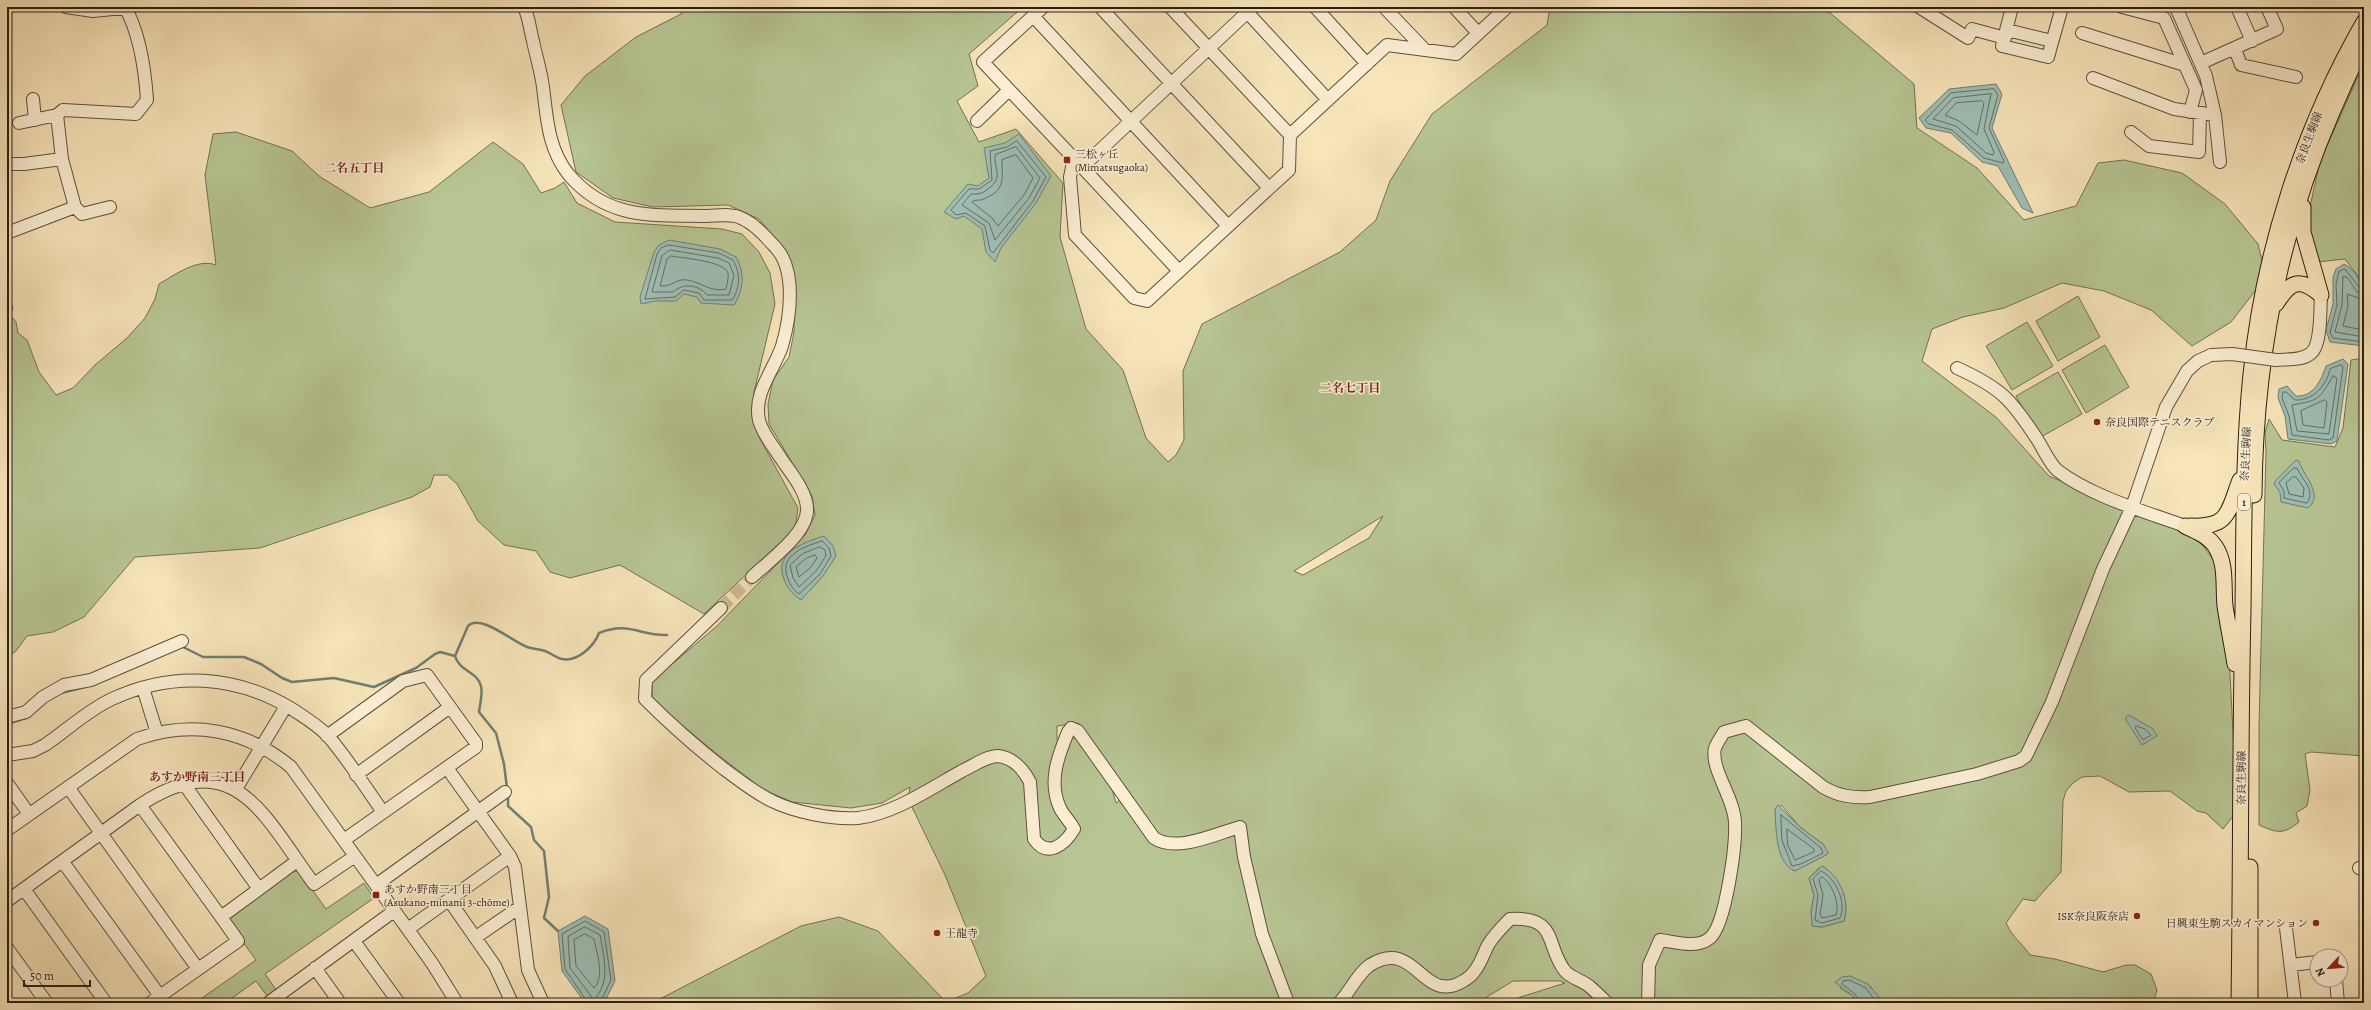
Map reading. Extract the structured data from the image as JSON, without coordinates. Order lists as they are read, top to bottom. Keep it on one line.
{"streets":{"main road":["奈良生駒線","1"]},"districts":["二名五丁目","二名七丁目","あすか野南三丁目"],"places":{"transit":["三松ヶ丘 (Mimatsugaoka)","あすか野南三丁目 (Asukano-minami 3-chōme)"],"other":["奈良国際テニスクラブ","ISK奈良阪奈店","日興東生駒スカイマンション","王龍寺"]},"scale_bar":"50 m","north":"bottom left"}
